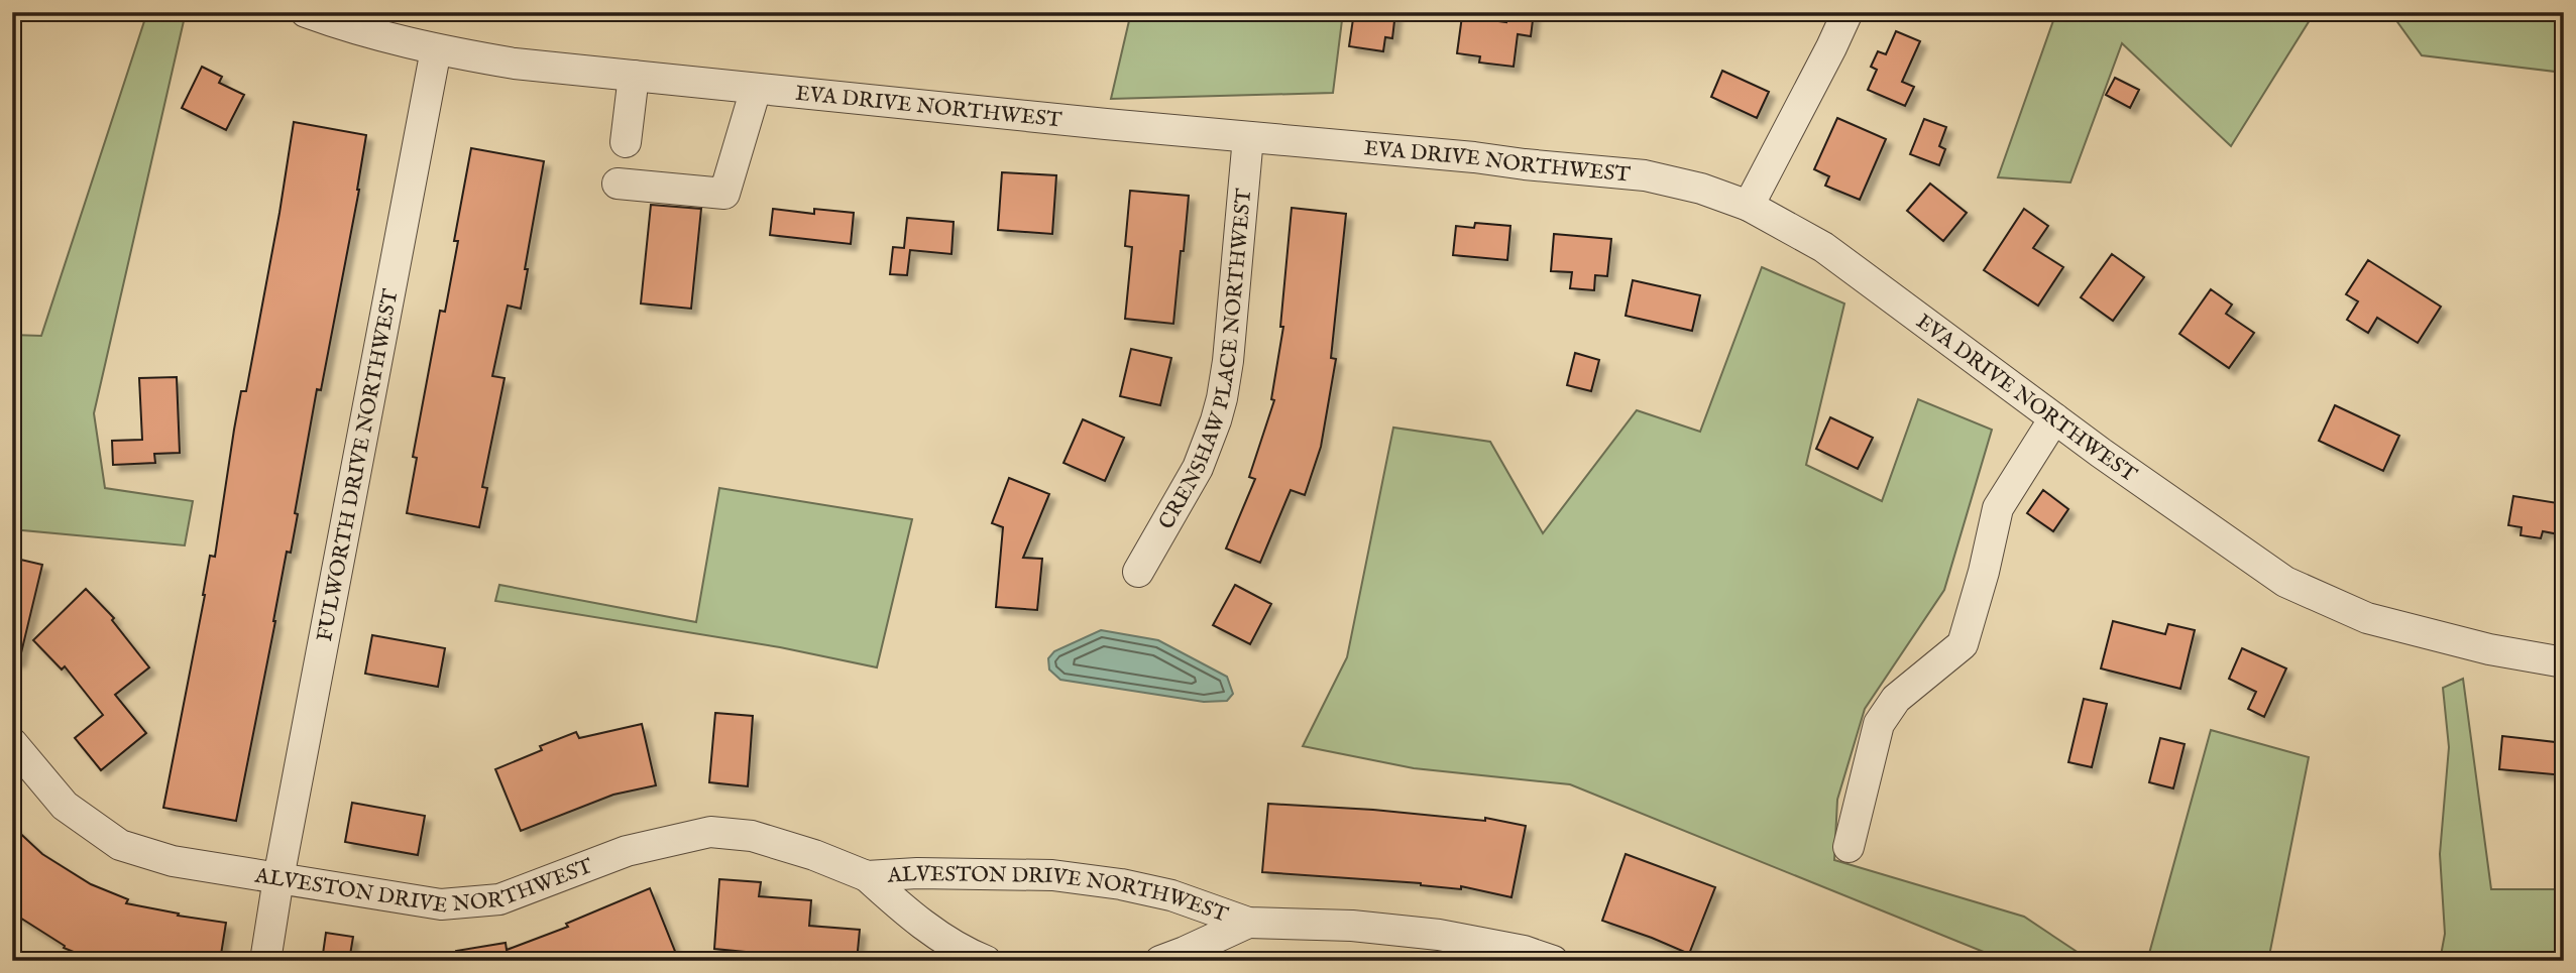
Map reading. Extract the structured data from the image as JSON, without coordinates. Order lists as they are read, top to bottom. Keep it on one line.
{"streets":{"street":["EVA DRIVE NORTHWEST","CRENSHAW PLACE NORTHWEST","FULWORTH DRIVE NORTHWEST","ALVESTON DRIVE NORTHWEST"]},"crossings":[["EVA DRIVE NORTHWEST","CRENSHAW PLACE NORTHWEST"],["EVA DRIVE NORTHWEST","FULWORTH DRIVE NORTHWEST"],["FULWORTH DRIVE NORTHWEST","ALVESTON DRIVE NORTHWEST"]]}
